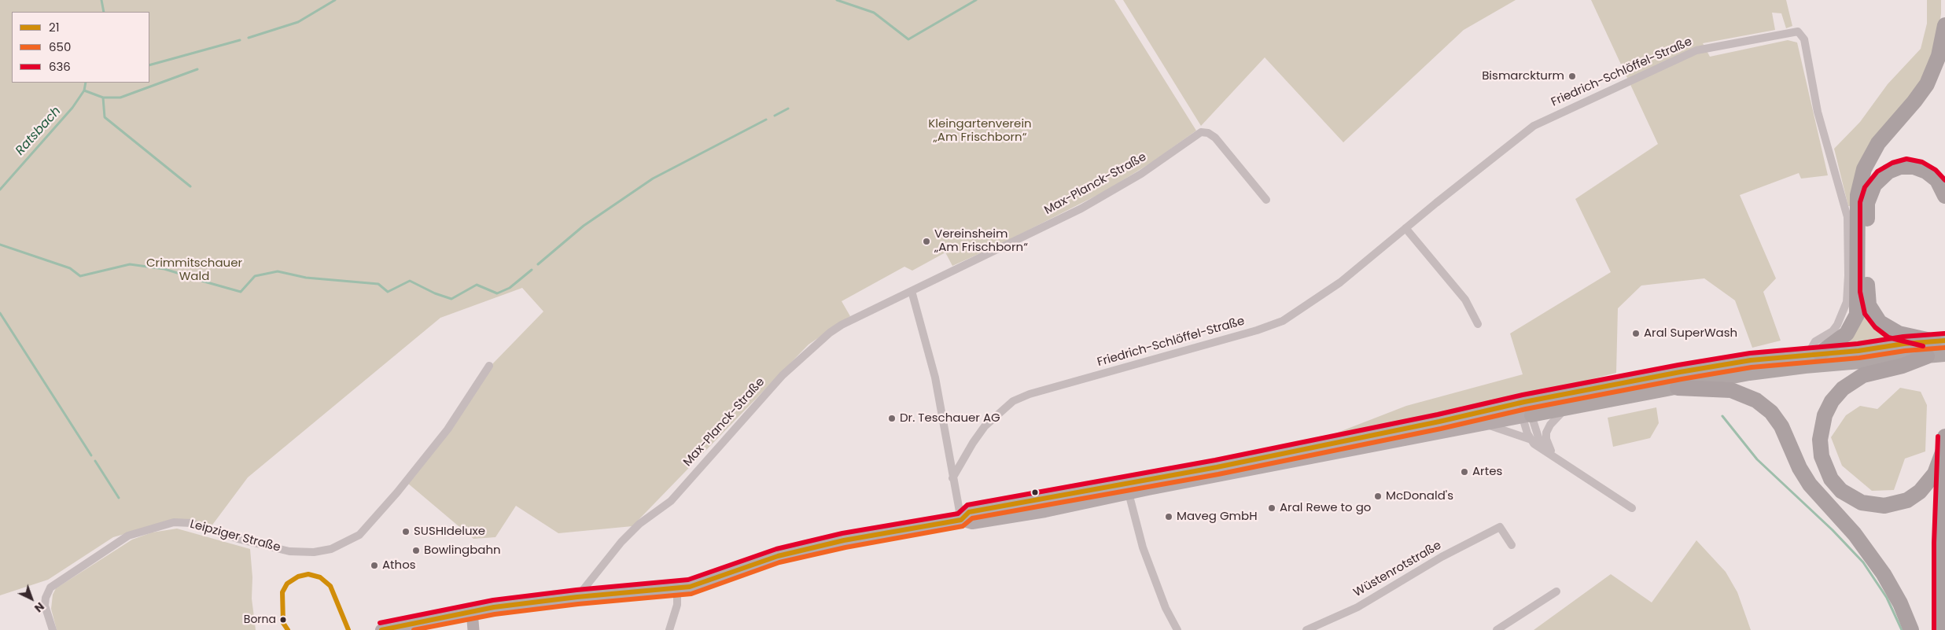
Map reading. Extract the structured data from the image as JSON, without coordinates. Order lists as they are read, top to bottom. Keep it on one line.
{"streets":{"street":["Friedrich-Schlöffel-Straße","Max-Planck-Straße","Leipziger Straße","Wüstenrotstraße"]},"water":["Ratsbach"],"parks":["Kleingartenverein „Am Frischborn“","Crimmitschauer Wald"],"places":["Bismarckturm","Vereinsheim „Am Frischborn“","Aral SuperWash","Dr. Teschauer AG","Artes","McDonald's","Aral Rewe to go","Maveg GmbH","SUSHIdeluxe","Bowlingbahn","Athos","Borna"],"lines":["transit line 636","transit line 21","transit line 650"],"legend":["21","650","636"],"north":"bottom right"}
